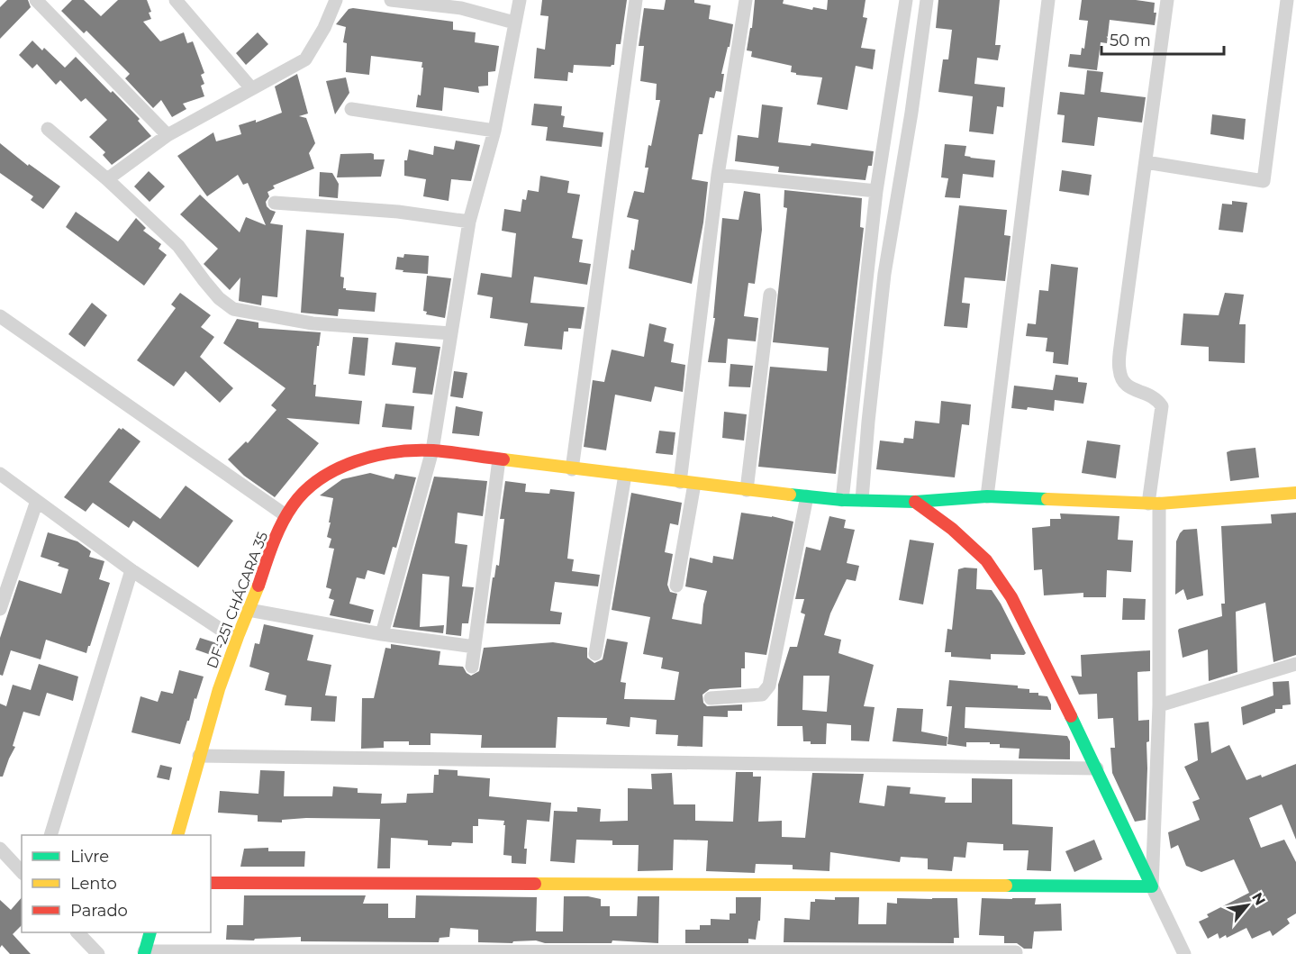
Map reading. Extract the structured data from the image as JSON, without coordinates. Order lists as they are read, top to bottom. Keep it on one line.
{"streets":{"street":["DF-251 CHÁCARA 35"]},"legend":["Livre","Lento","Parado"],"scale_bar":"50 m","north":"top right"}
